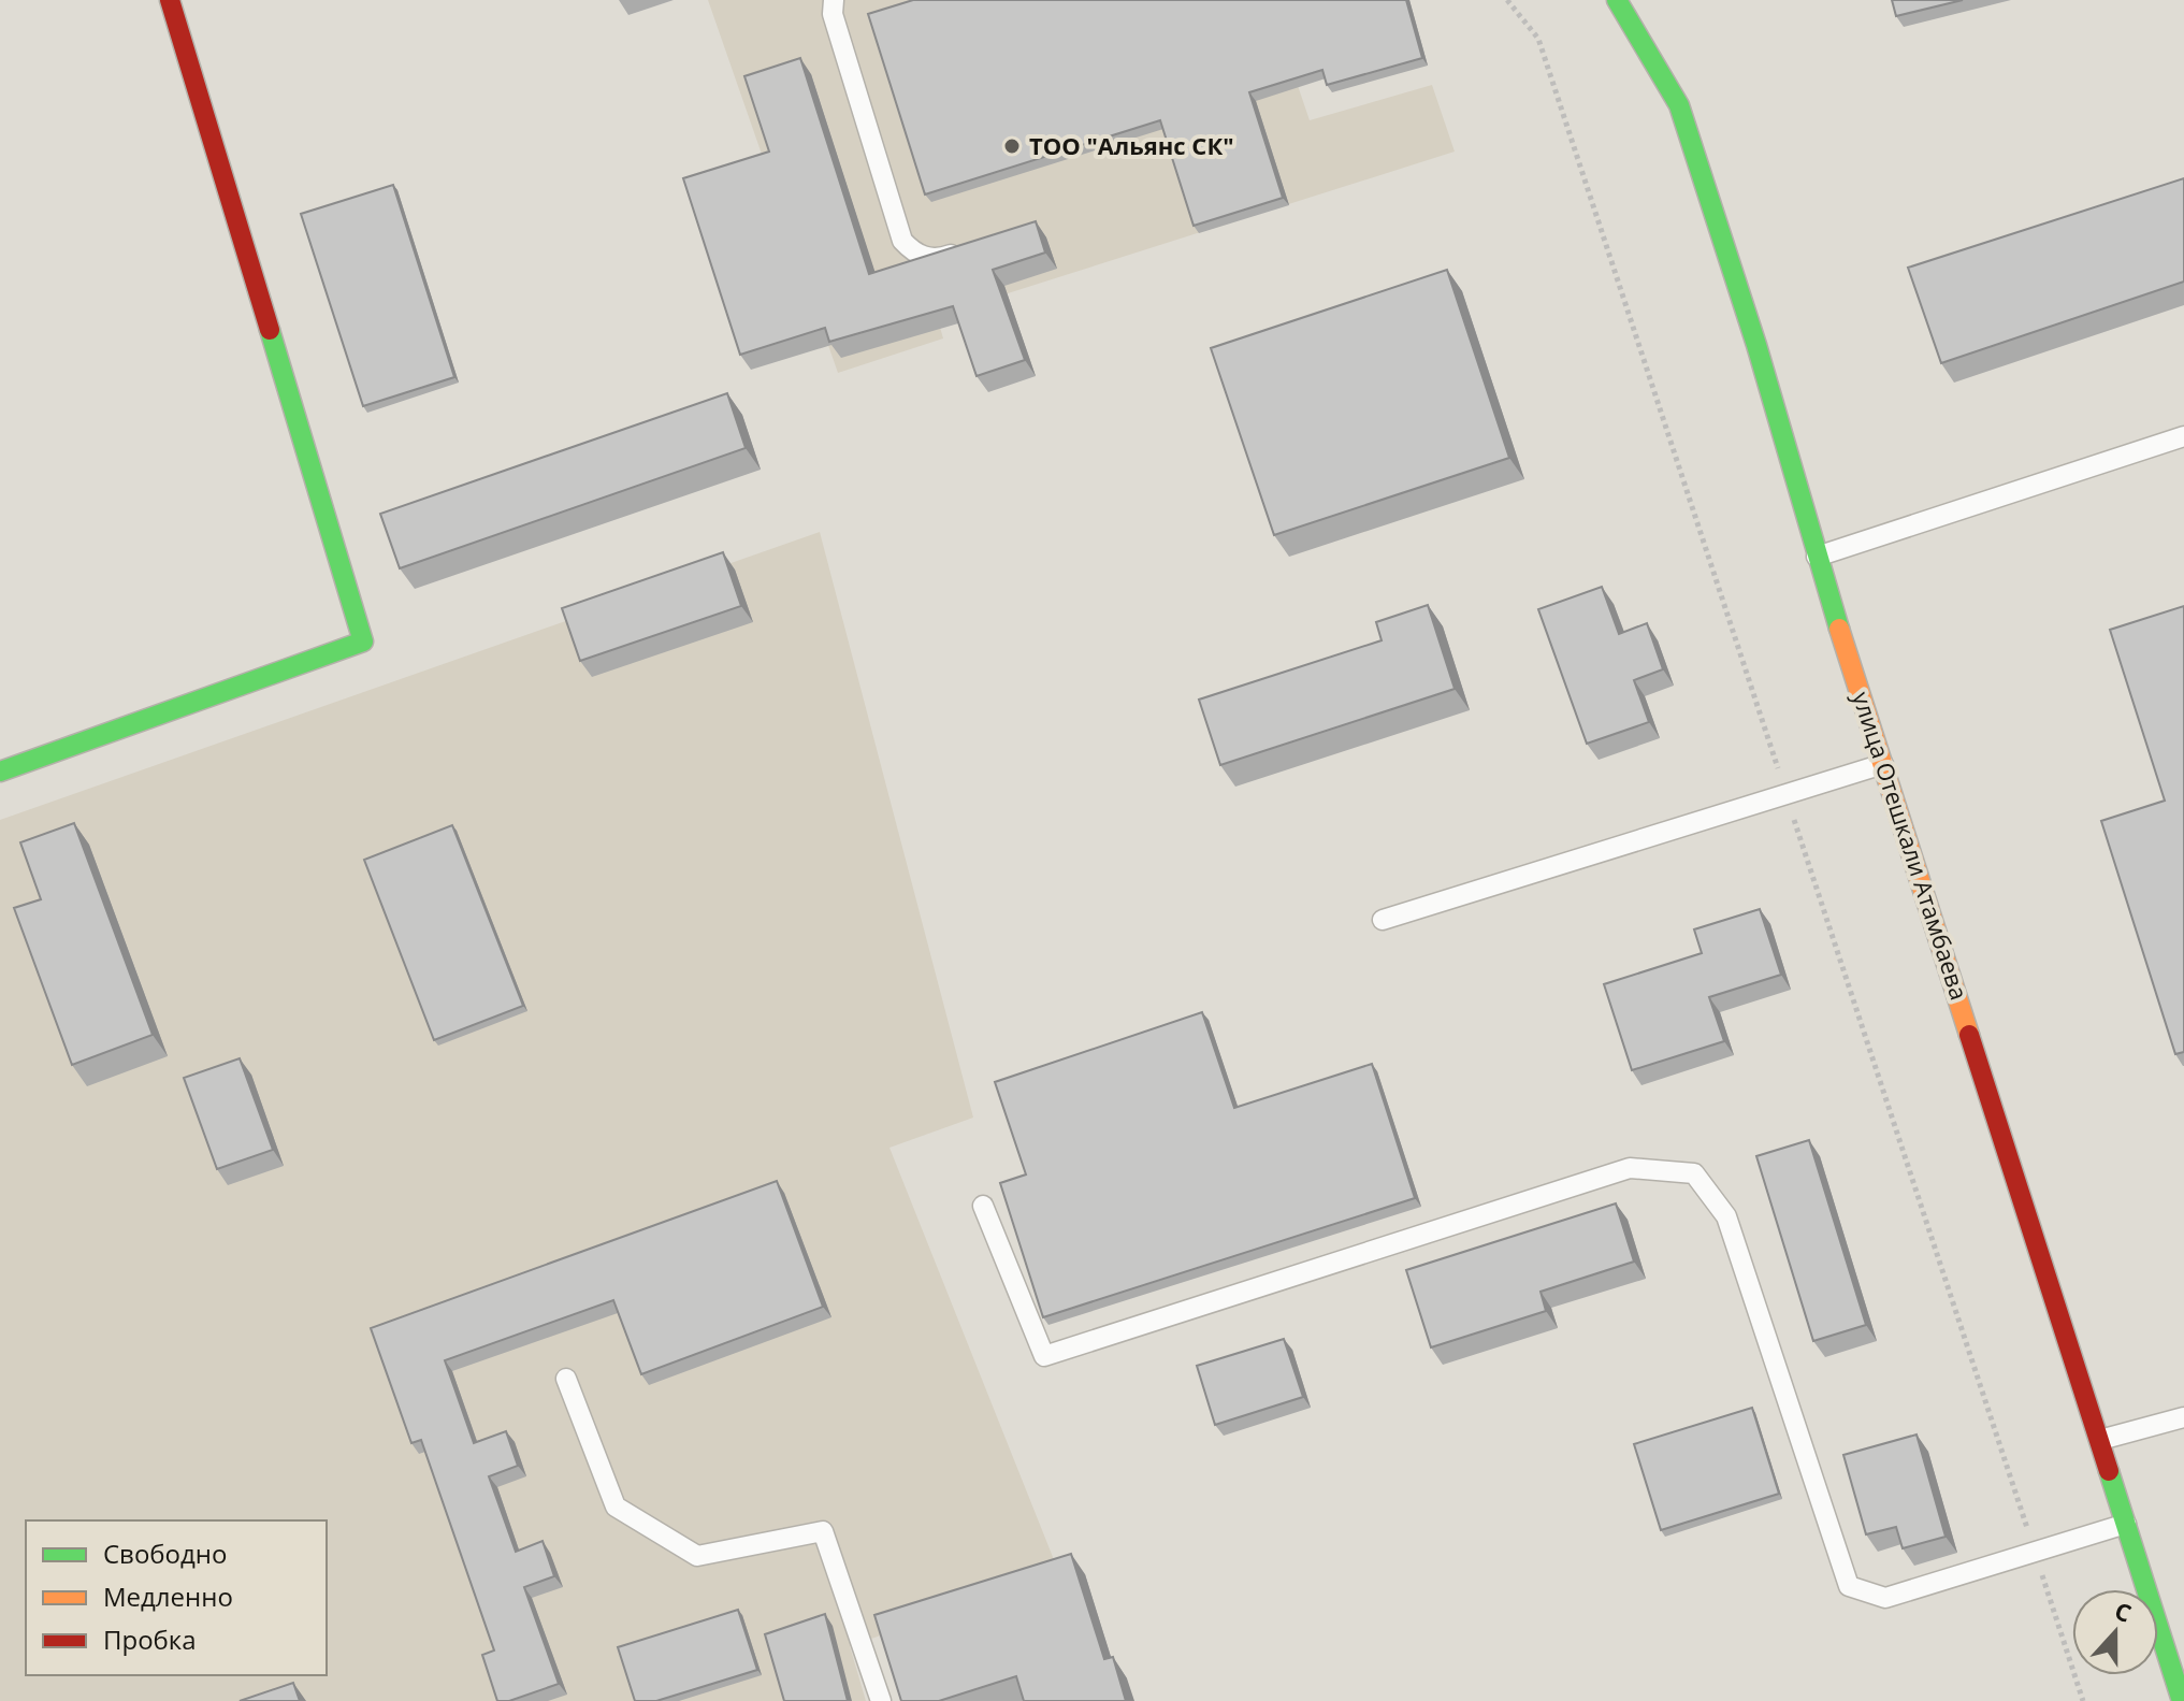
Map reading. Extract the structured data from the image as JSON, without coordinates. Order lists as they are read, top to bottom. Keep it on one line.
{"streets":{"street":["улица Отешкали Атамбаева"]},"places":["ТОО \"Альянс СК\""],"legend":["Свободно","Медленно","Пробка"],"north":"top"}
